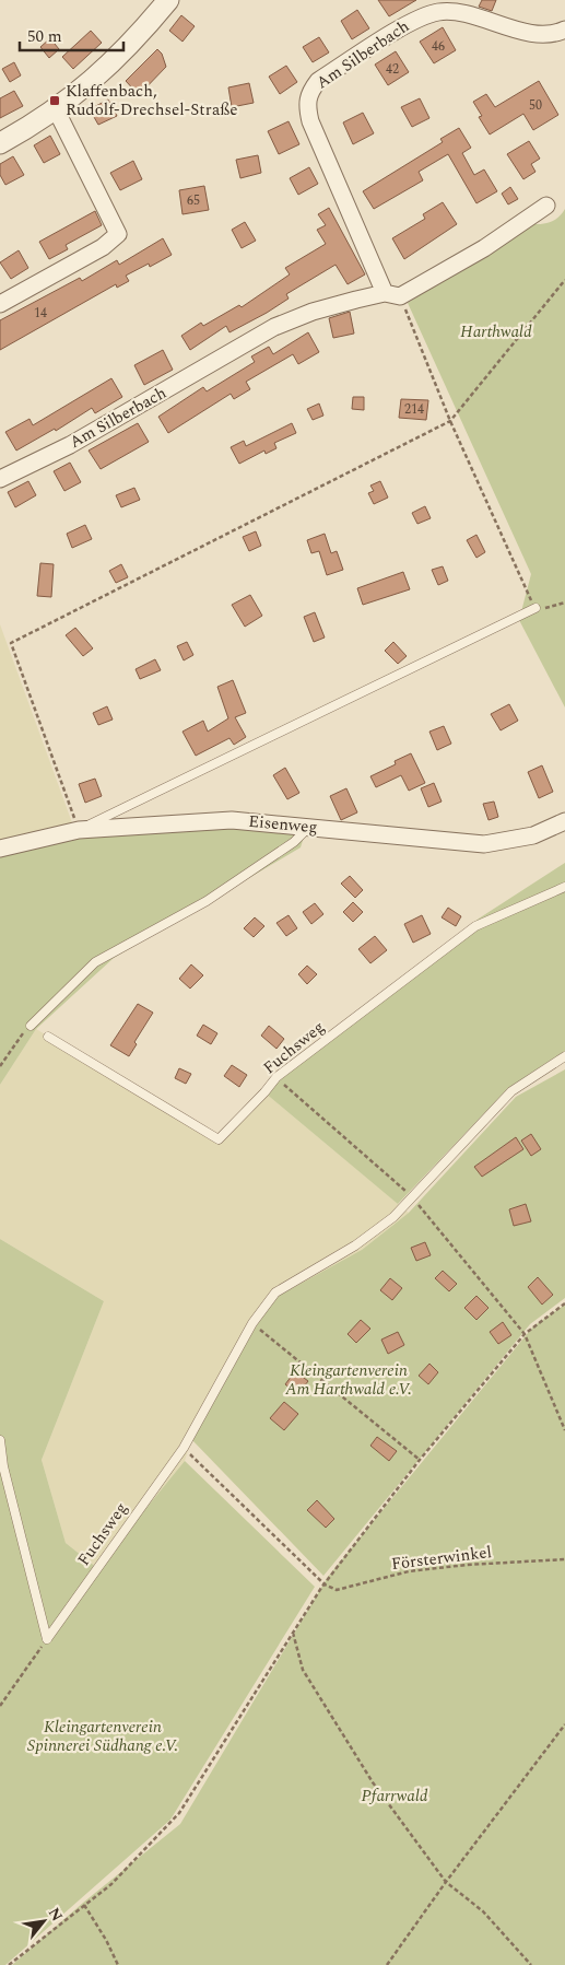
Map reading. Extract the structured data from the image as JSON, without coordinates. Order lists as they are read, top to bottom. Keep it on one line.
{"streets":{"street":["Am Silberbach","Eisenweg"],"lane":["Fuchsweg"],"path":["Försterwinkel"]},"parks":["Harthwald","Kleingartenverein Am Harthwald e.V.","Kleingartenverein Spinnerei Südhang e.V.","Pfarrwald"],"places":{"transit":["Klaffenbach, Rudolf-Drechsel-Straße"]},"house_numbers":["46","42","50","65","14","214"],"scale_bar":"50 m","north":"top right"}
